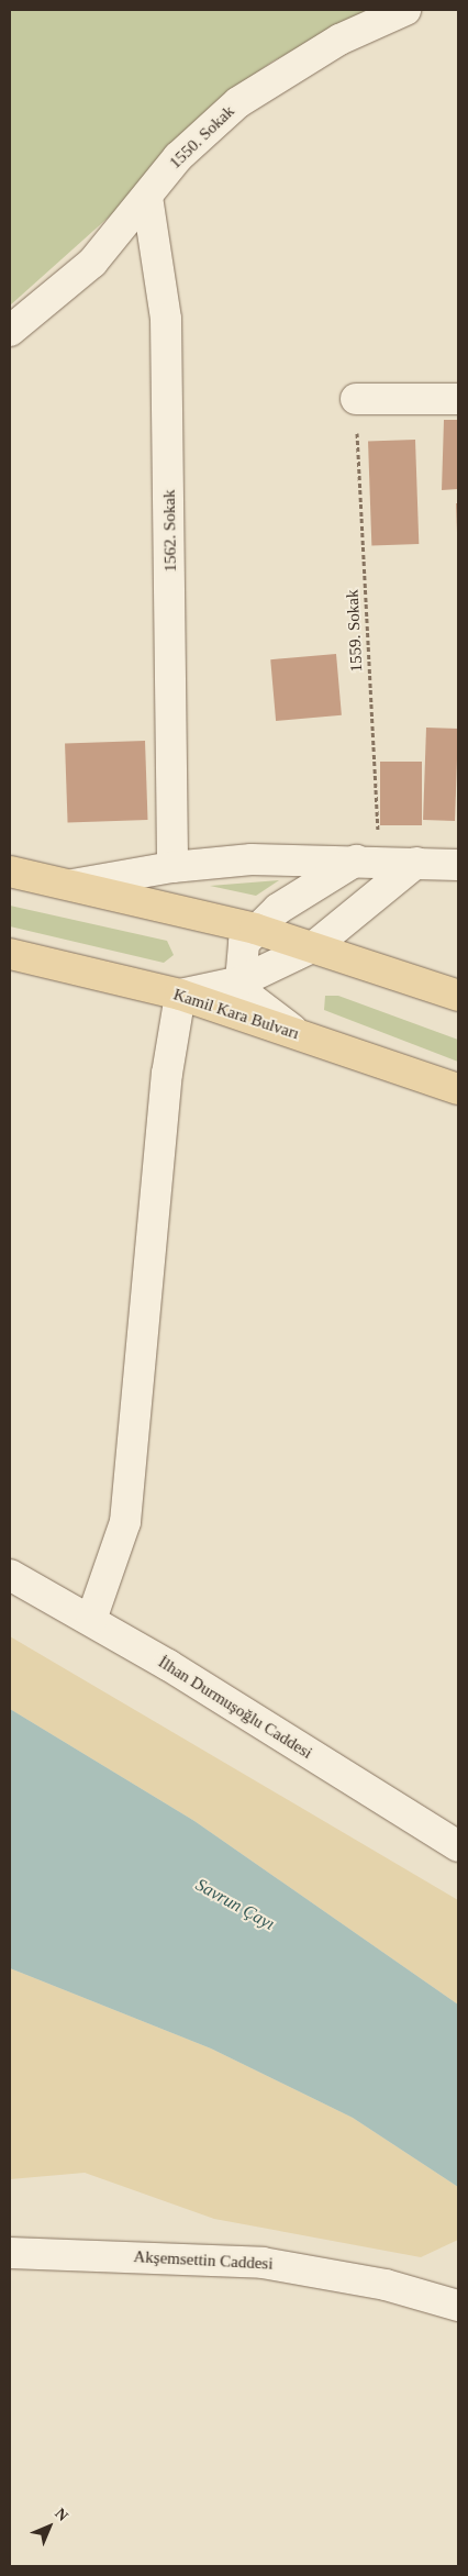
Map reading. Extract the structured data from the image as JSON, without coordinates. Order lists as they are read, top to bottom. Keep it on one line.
{"streets":{"main road":["Kamil Kara Bulvarı"],"street":["1550. Sokak","1562. Sokak","İlhan Durmuşoğlu Caddesi","Akşemsettin Caddesi"],"path":["1559. Sokak"]},"crossings":[["1550. Sokak","1562. Sokak"]],"water":["Savrun Çayı"],"north":"top right"}
